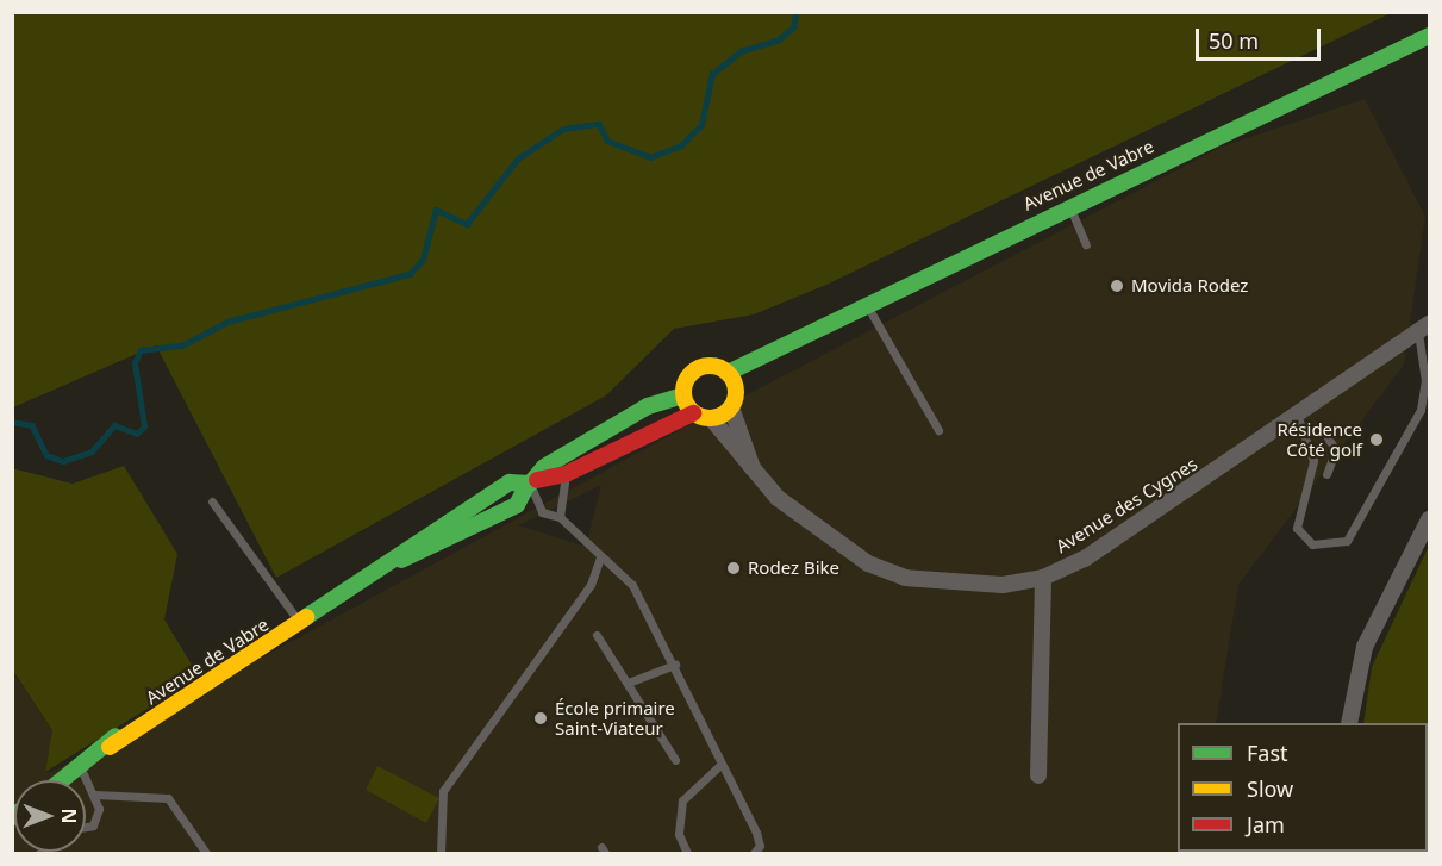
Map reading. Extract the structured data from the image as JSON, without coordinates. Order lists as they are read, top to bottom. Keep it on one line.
{"streets":{"main road":["Avenue de Vabre"],"street":["Avenue des Cygnes"]},"crossings":[["Avenue de Vabre","Avenue des Cygnes"]],"places":["Movida Rodez","Résidence Côté golf","Rodez Bike","École primaire Saint-Viateur"],"legend":["Fast","Slow","Jam"],"scale_bar":"50 m","north":"right"}
